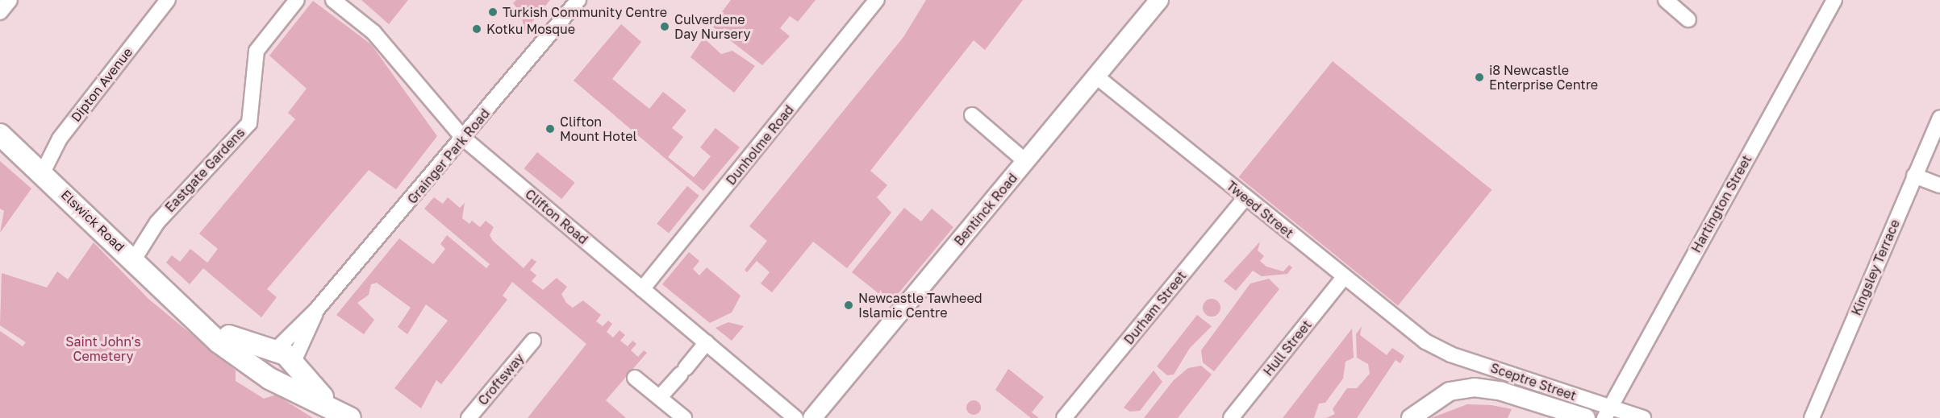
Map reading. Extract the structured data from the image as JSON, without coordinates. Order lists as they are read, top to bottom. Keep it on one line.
{"streets":{"main road":["Elswick Road"],"street":["Dipton Avenue","Dunholme Road","Grainger Park Road","Eastgate Gardens","Hartington Street","Bentinck Road","Tweed Street","Clifton Road","Kingsley Terrace","Durham Street","Hull Street","Croftsway","Sceptre Street"]},"crossings":[["Dipton Avenue","Elswick Road"],["Dunholme Road","Clifton Road"],["Grainger Park Road","Clifton Road"],["Grainger Park Road","Elswick Road"],["Eastgate Gardens","Elswick Road"],["Hartington Street","Sceptre Street"],["Bentinck Road","Tweed Street"],["Tweed Street","Durham Street"],["Tweed Street","Hull Street"],["Tweed Street","Sceptre Street"]],"parks":["Saint John's Cemetery"],"places":["Turkish Community Centre","Culverdene Day Nursery","Kotku Mosque","i8 Newcastle Enterprise Centre","Clifton Mount Hotel","Newcastle Tawheed Islamic Centre"]}
